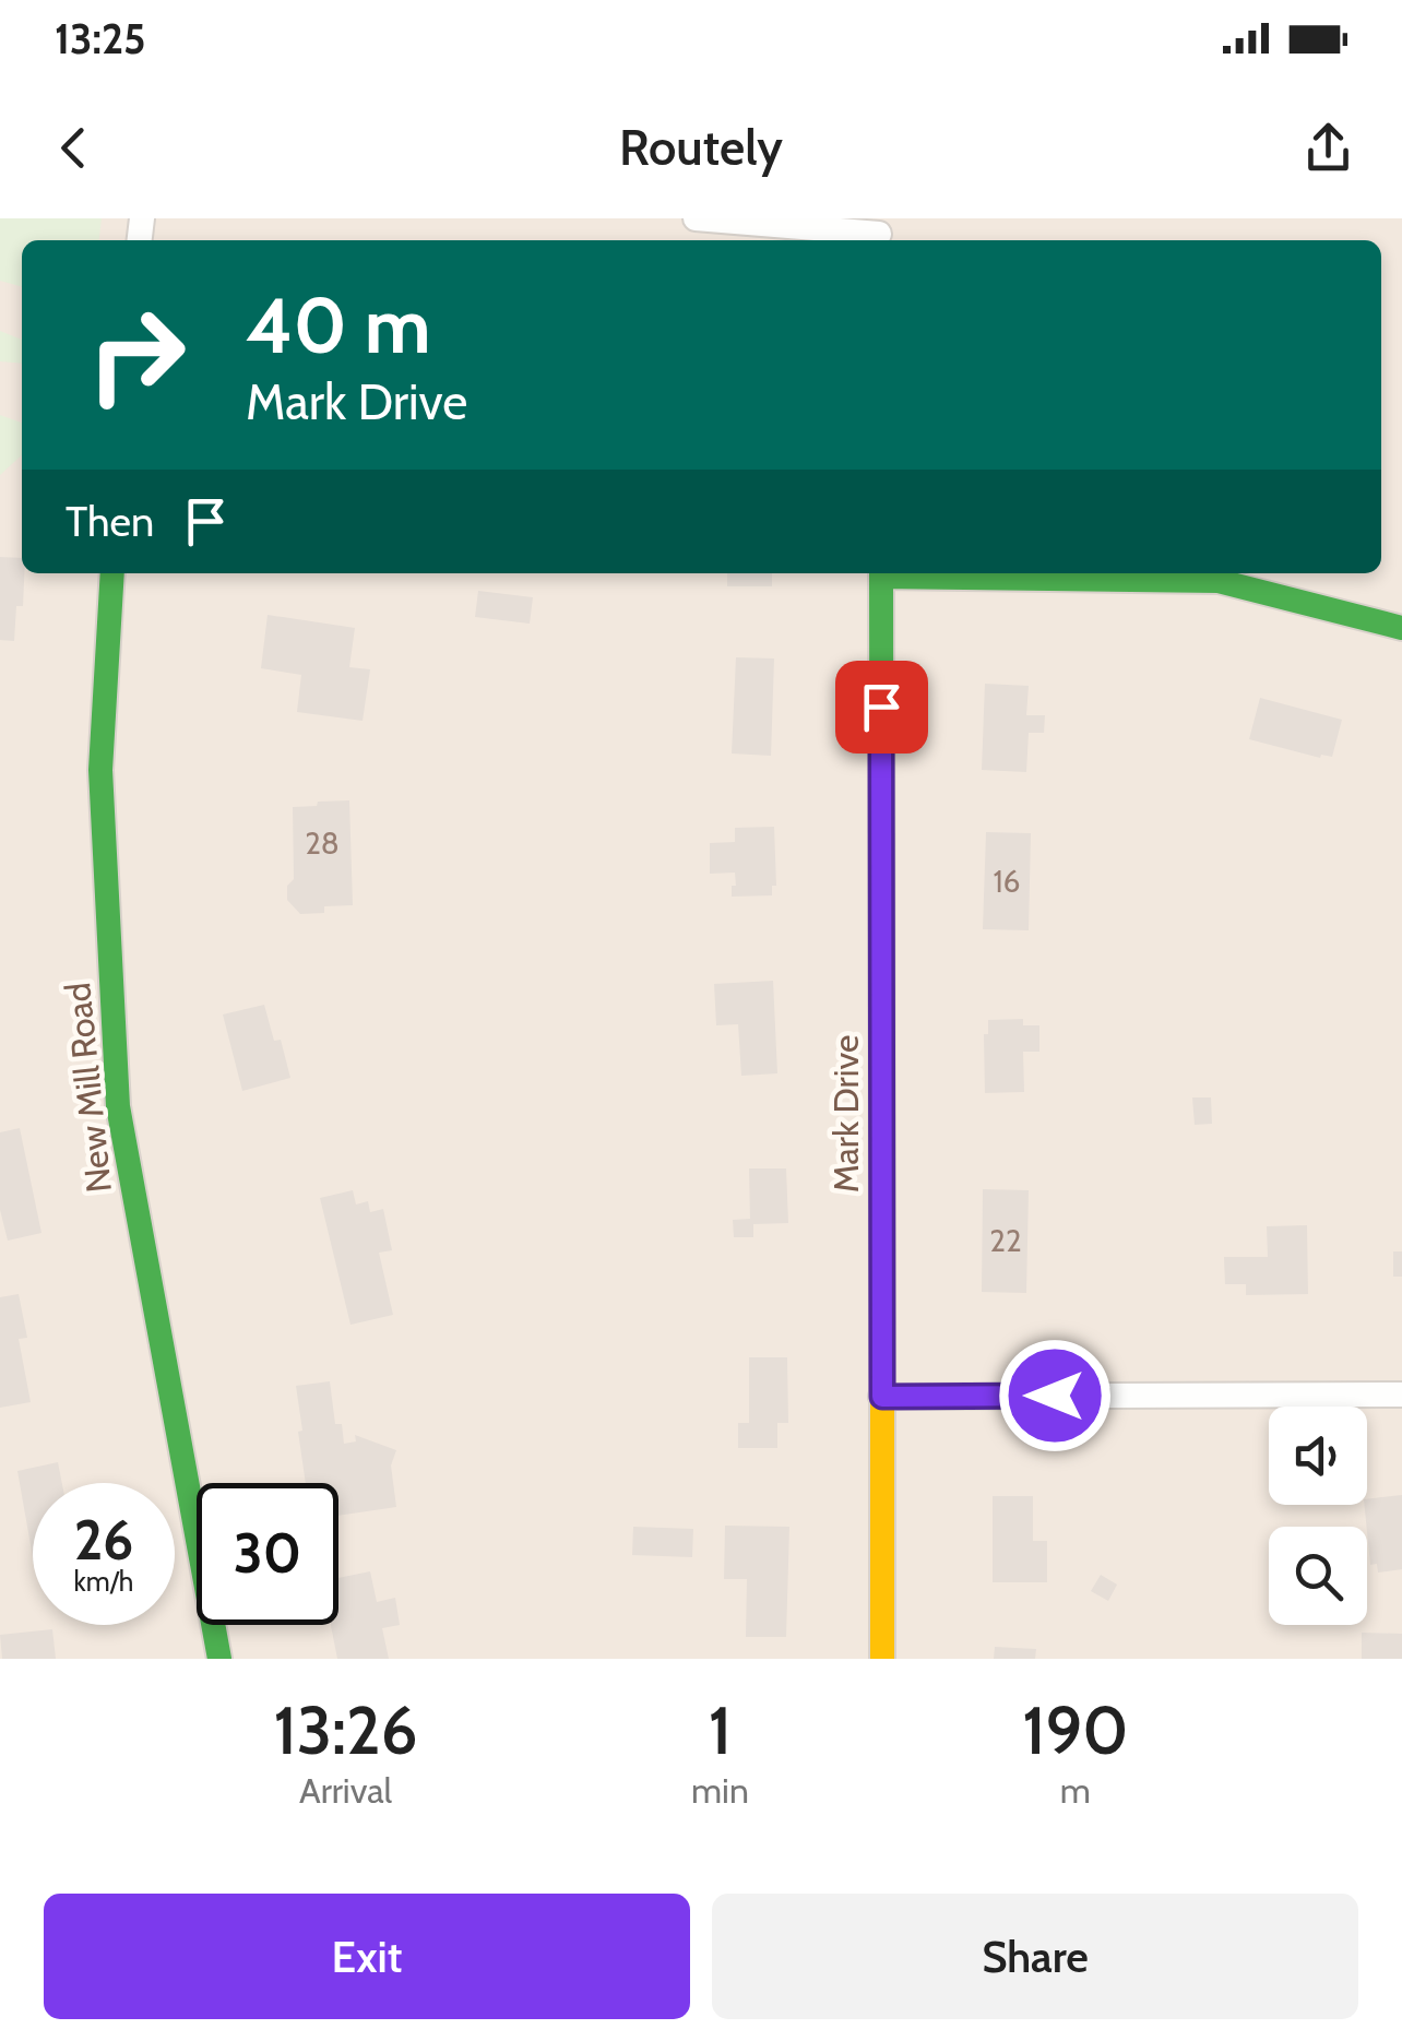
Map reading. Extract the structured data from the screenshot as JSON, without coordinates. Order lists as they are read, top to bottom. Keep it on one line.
{"streets":{"street":["New Mill Road","Mark Drive"]},"house_numbers":["28","16","22"],"page":{"status":"13:25","header":"Routely","turn":["40 m","Mark Drive"],"then":"Then","speed":"26 km/h","limit":"30","eta":["13:26","Arrival","1","min","190","m"],"buttons":["Exit","Share"]}}
